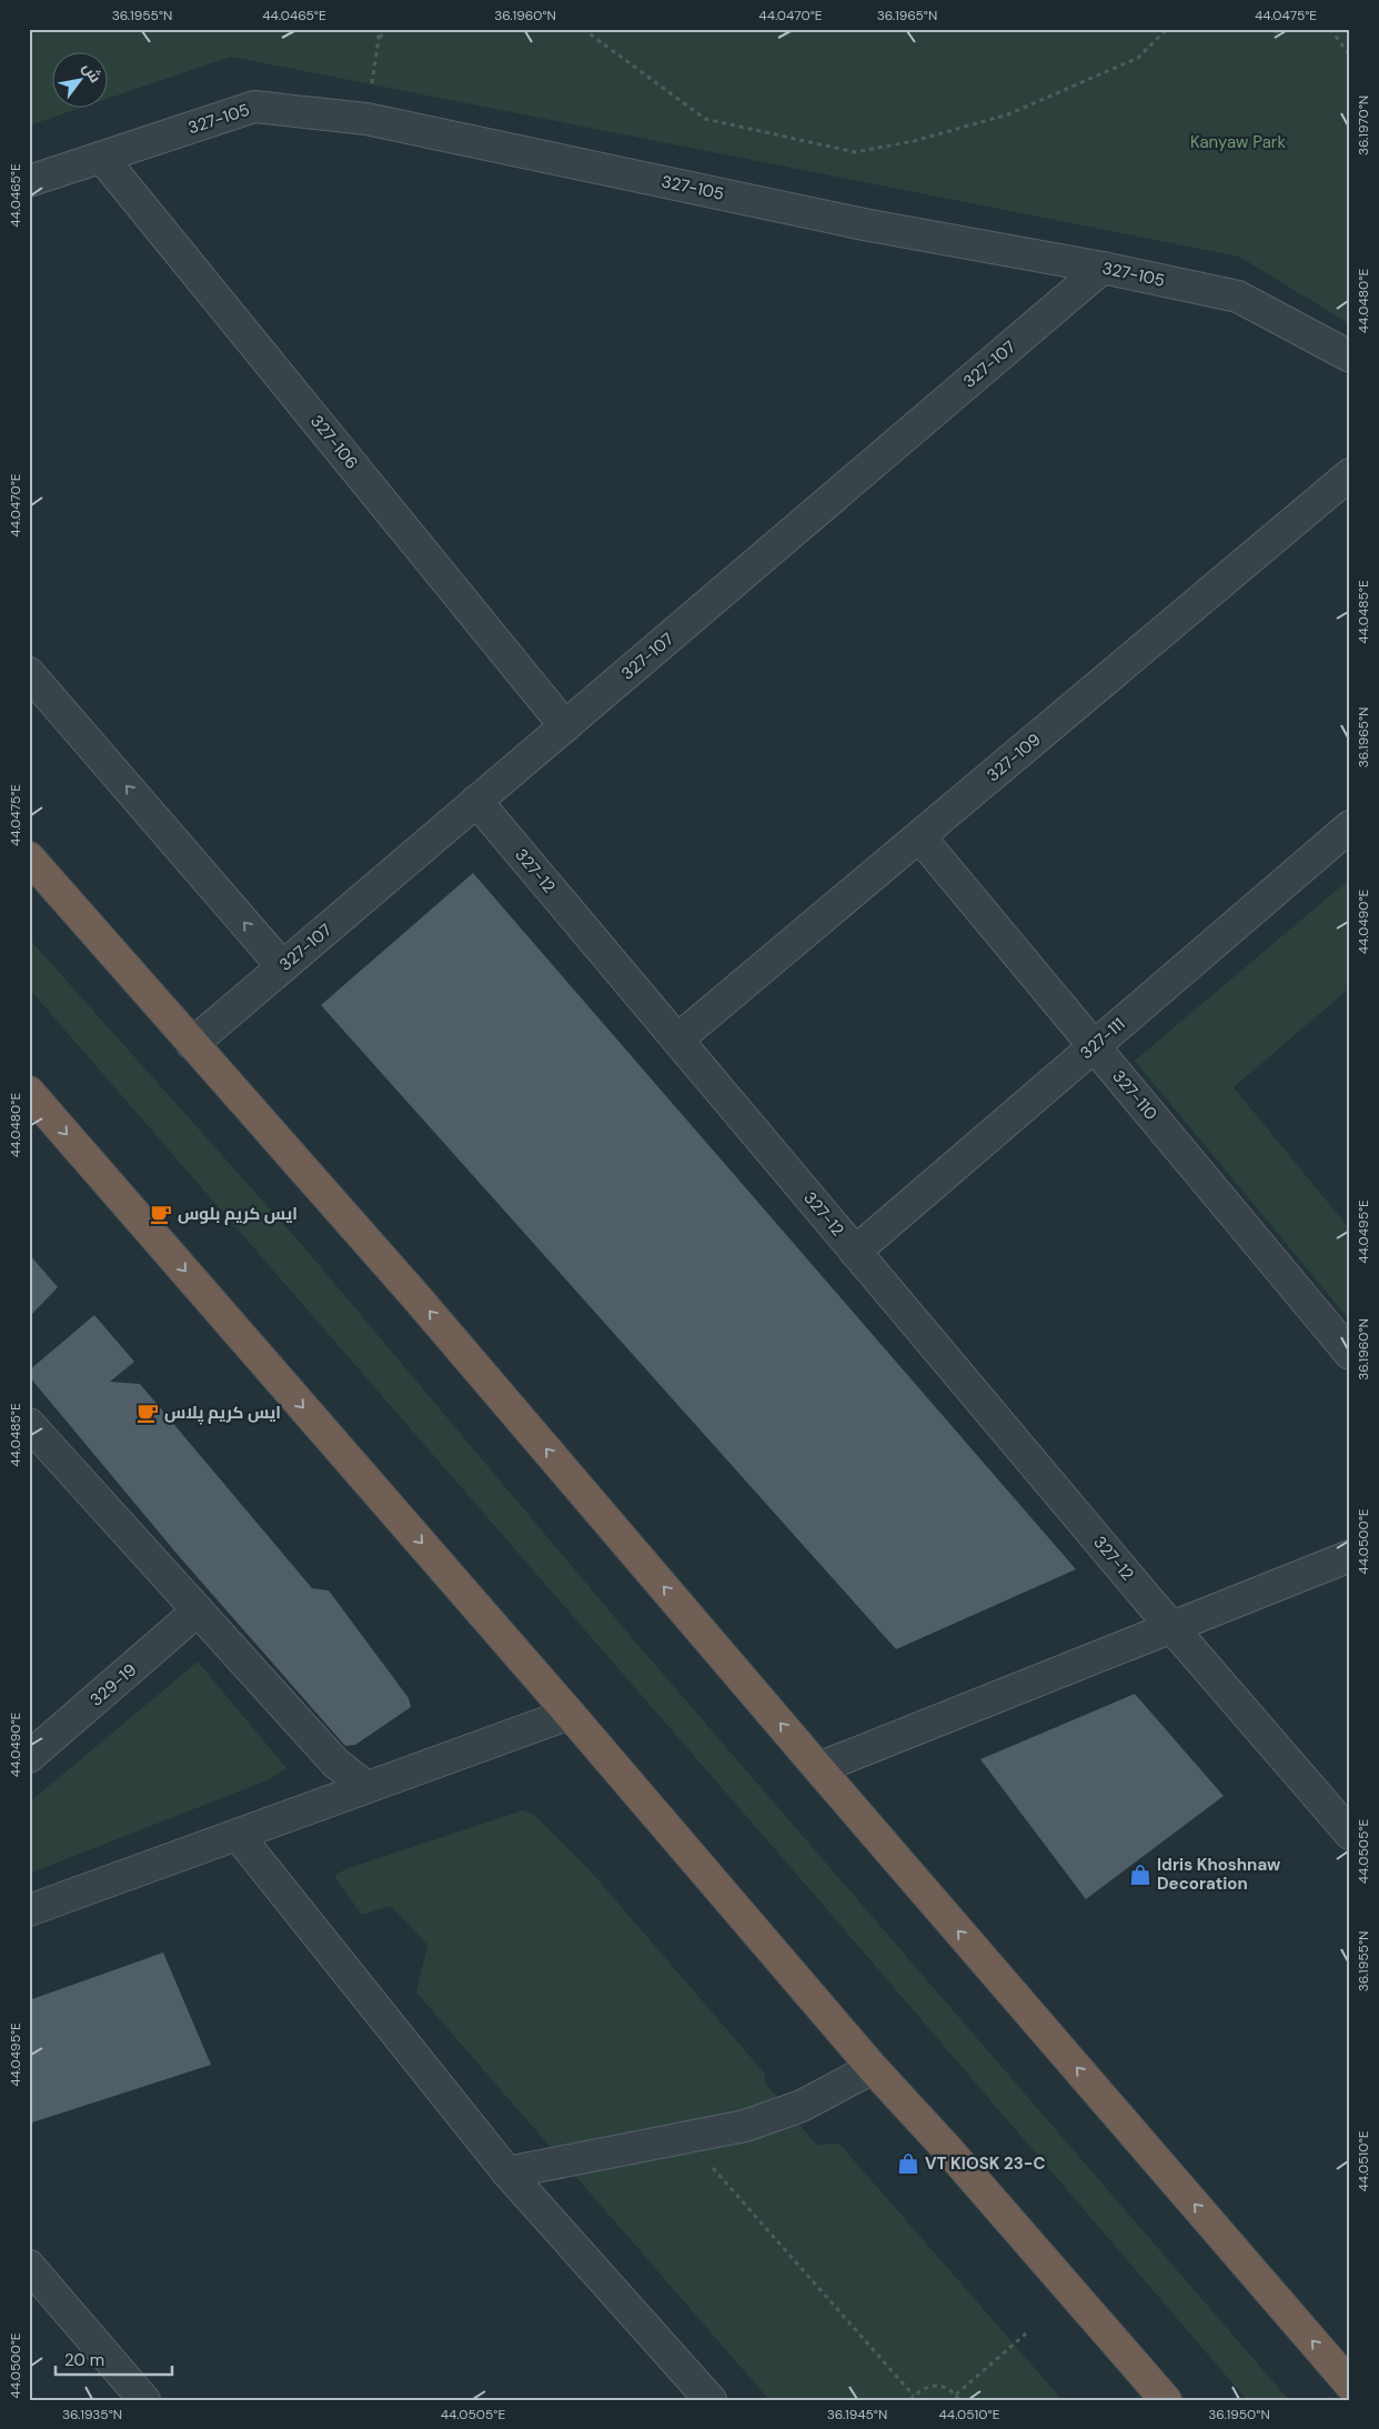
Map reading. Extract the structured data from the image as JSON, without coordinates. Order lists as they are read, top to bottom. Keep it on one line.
{"streets":{"street":["327-105","327-107","327-106","327-109","327-12","327-111","327-110","329-19"]},"crossings":[["327-105","327-107"],["327-105","327-106"],["327-107","327-106"],["327-107","327-12"],["327-109","327-12"],["327-109","327-110"],["327-12","327-111"],["327-111","327-110"]],"parks":["Kanyaw Park"],"places":{"cafe":["ايس كريم بلوس","ايس كريم پلاس"],"shop":["Idris Khoshnaw Decoration","VT KIOSK 23-C"]},"scale_bar":"20 m","north":"top right","coordinates":["36.1955°N","44.0465°E","36.1960°N","44.0470°E","36.1965°N","44.0475°E","36.1970°N","44.0480°E","44.0485°E","44.0490°E","44.0495°E","44.0500°E","44.0505°E","44.0510°E","36.1935°N","36.1945°N","36.1950°N"]}
